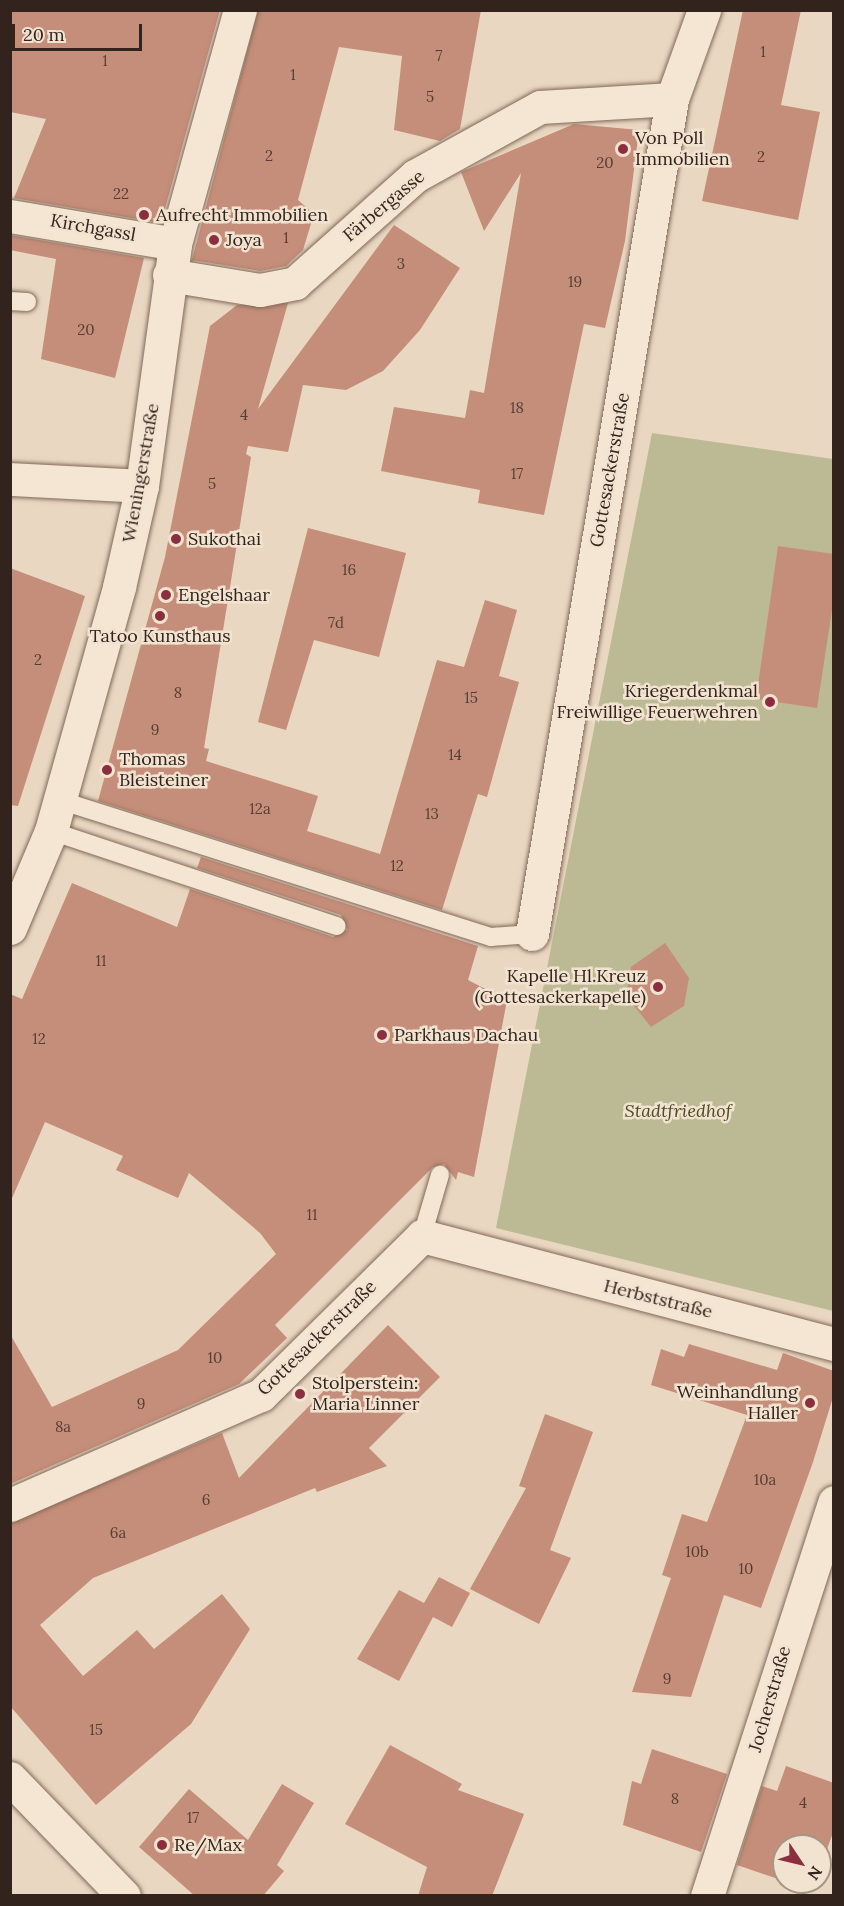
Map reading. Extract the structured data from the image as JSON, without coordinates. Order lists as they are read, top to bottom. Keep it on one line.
{"streets":{"street":["Färbergasse","Kirchgassl","Gottesackerstraße","Wieningerstraße","Herbststraße","Jocherstraße"]},"crossings":[["Färbergasse","Kirchgassl"],["Färbergasse","Gottesackerstraße"],["Färbergasse","Wieningerstraße"],["Kirchgassl","Wieningerstraße"],["Gottesackerstraße","Herbststraße"]],"parks":["Stadtfriedhof"],"places":["Von Poll Immobilien","Aufrecht Immobilien","Joya","Sukothai","Engelshaar","Tatoo Kunsthaus","Kriegerdenkmal Freiwillige Feuerwehren","Thomas Bleisteiner","Kapelle Hl.Kreuz (Gottesackerkapelle)","Parkhaus Dachau","Stolperstein: Maria Linner","Weinhandlung Haller","Re/Max"],"house_numbers":["1","7","1","1","5","2","2","20","22","1","3","19","20","18","4","17","5","16","7d","2","8","15","9","14","12a","13","12","11","12","11","10","9","8a","10a","6","6a","10b","10","9","15","8","4","17"],"scale_bar":"20 m","north":"bottom right"}
